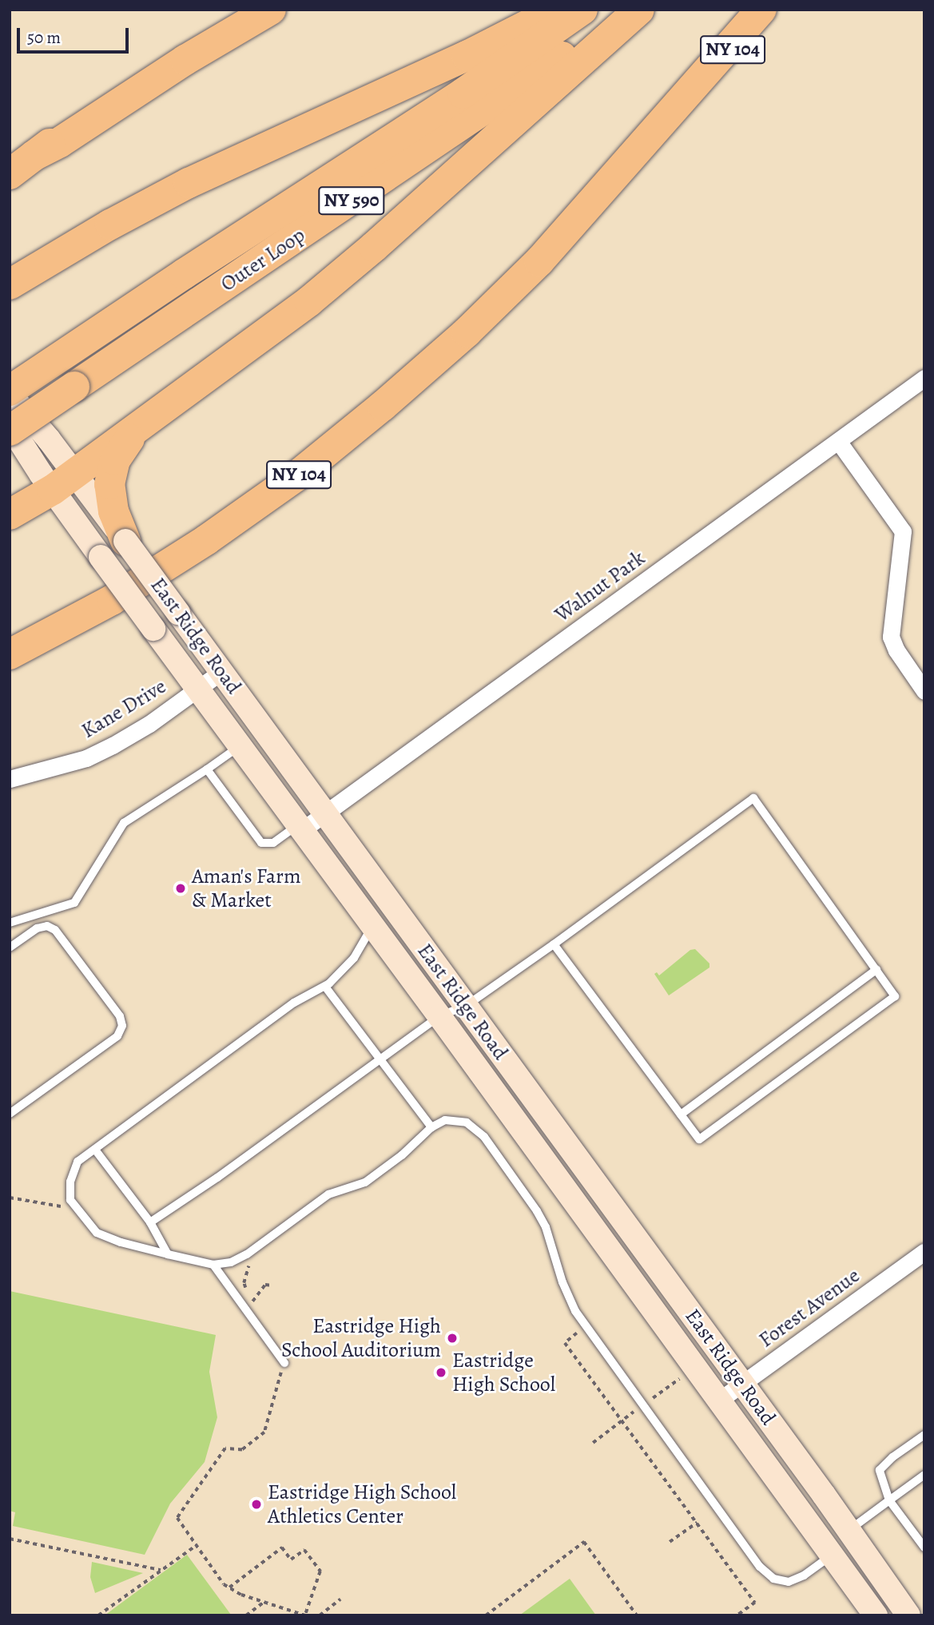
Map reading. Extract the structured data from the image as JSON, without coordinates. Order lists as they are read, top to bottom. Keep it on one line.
{"streets":{"highway":["NY 104","NY 590","Outer Loop"],"main road":["East Ridge Road"],"street":["Walnut Park","Kane Drive","Forest Avenue"]},"crossings":[["Outer Loop","East Ridge Road"],["Walnut Park","East Ridge Road"],["East Ridge Road","Kane Drive"],["East Ridge Road","Forest Avenue"]],"places":["Aman's Farm & Market","Eastridge High School Auditorium","Eastridge High School","Eastridge High School Athletics Center"],"scale_bar":"50 m"}
